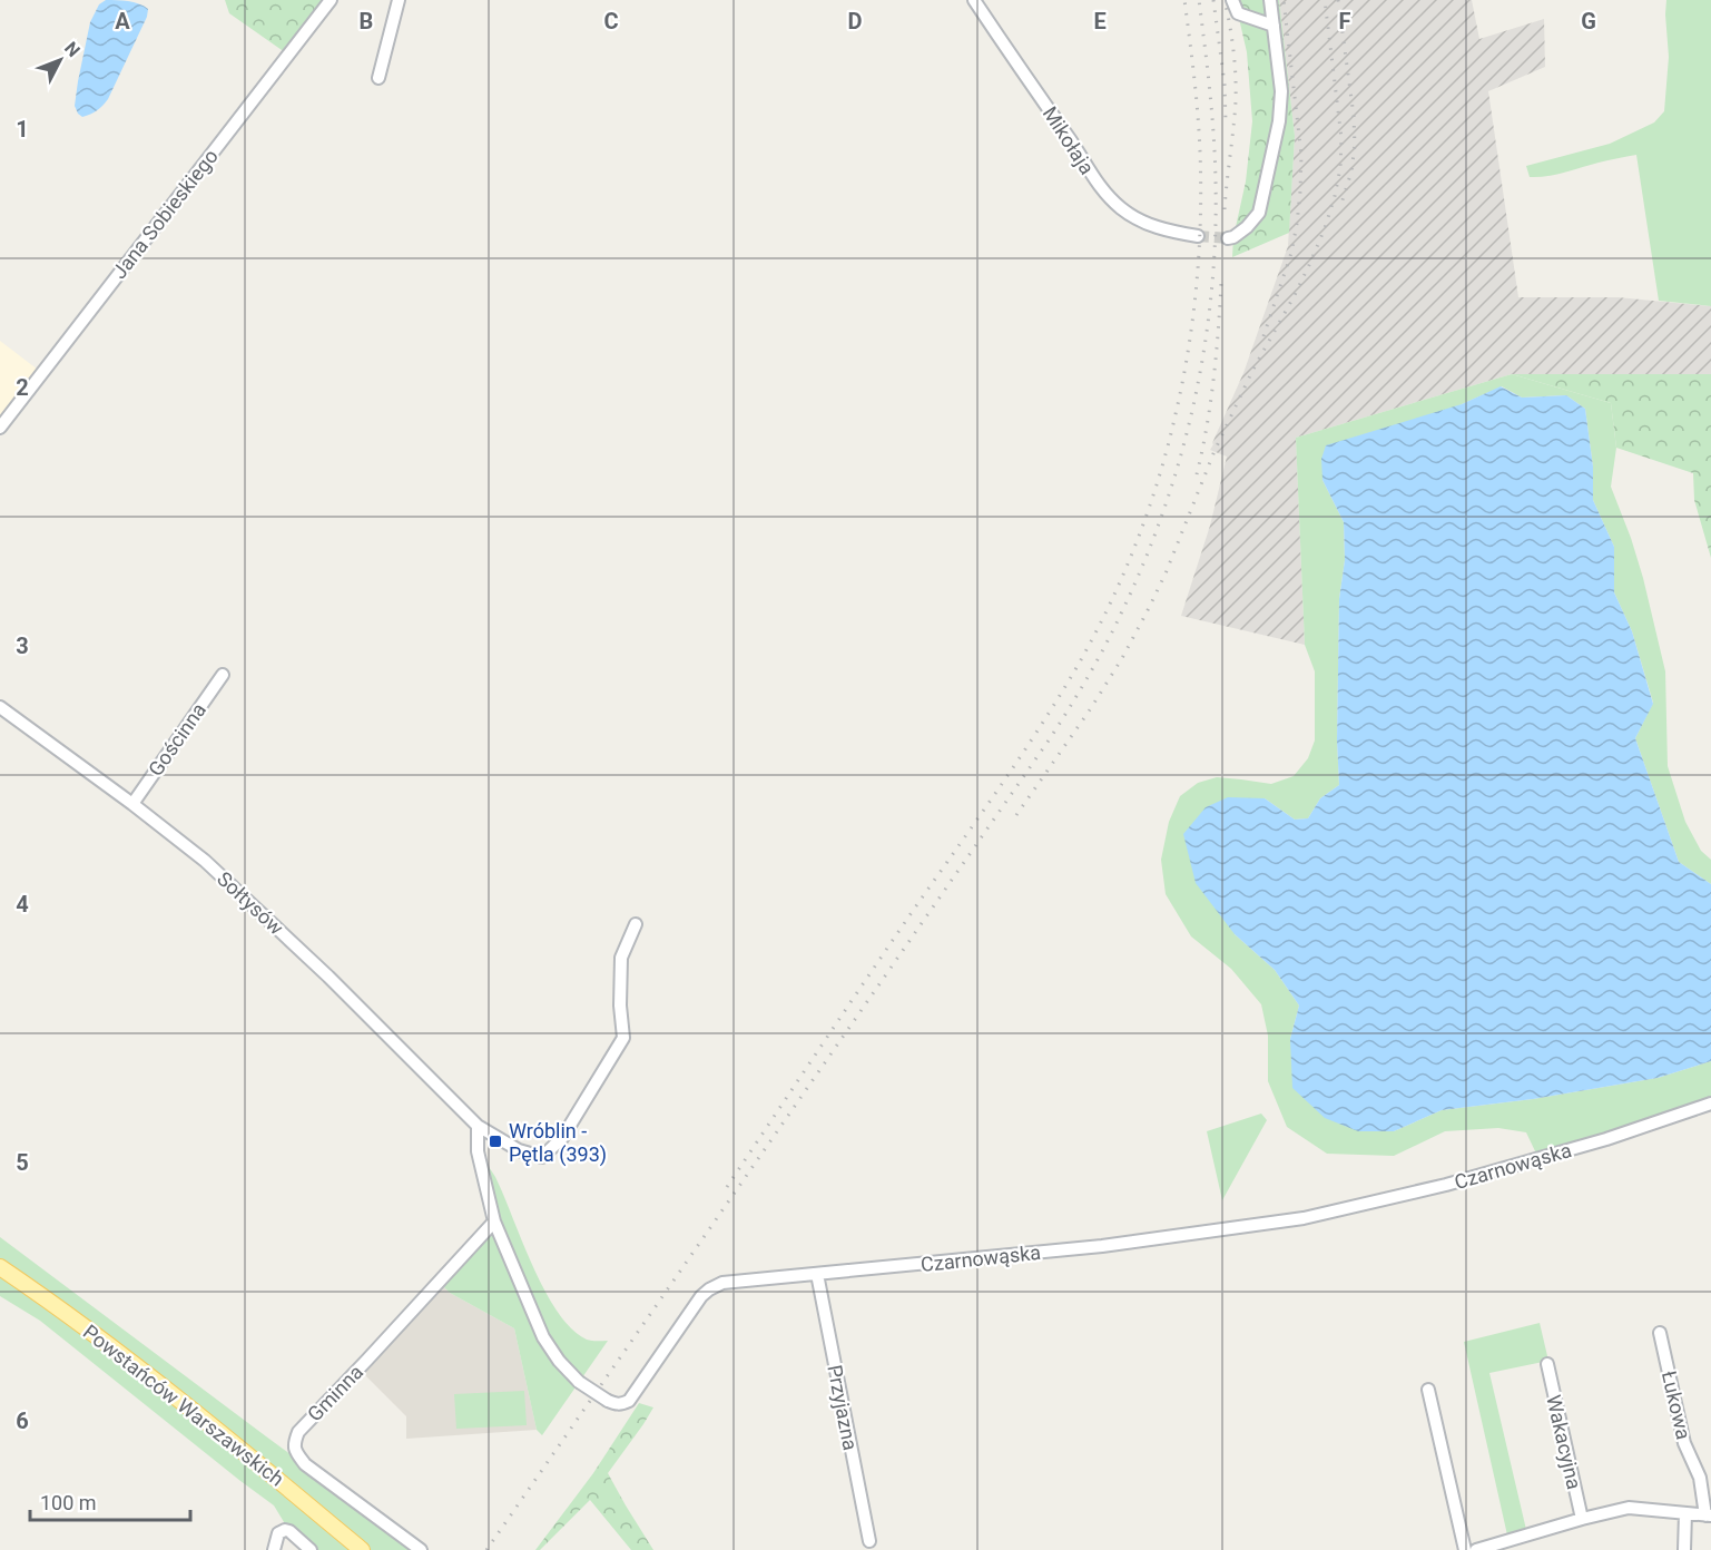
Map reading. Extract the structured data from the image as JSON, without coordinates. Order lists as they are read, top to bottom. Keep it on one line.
{"streets":{"main road":["Powstańców Warszawskich"],"street":["Mikołaja","Jana Sobieskiego","Gościnna","Sołtysów","Czarnowąska","Gminna","Łukowa","Przyjazna","Wakacyjna"]},"crossings":[["Gościnna","Sołtysów"],["Sołtysów","Czarnowąska"],["Czarnowąska","Gminna"],["Czarnowąska","Przyjazna"]],"places":{"transit":["Wróblin - Pętla (393)"]},"scale_bar":"100 m","north":"top right","grid":{"columns":["A","B","C","D","E","F","G"],"rows":["1","2","3","4","5","6"]}}
